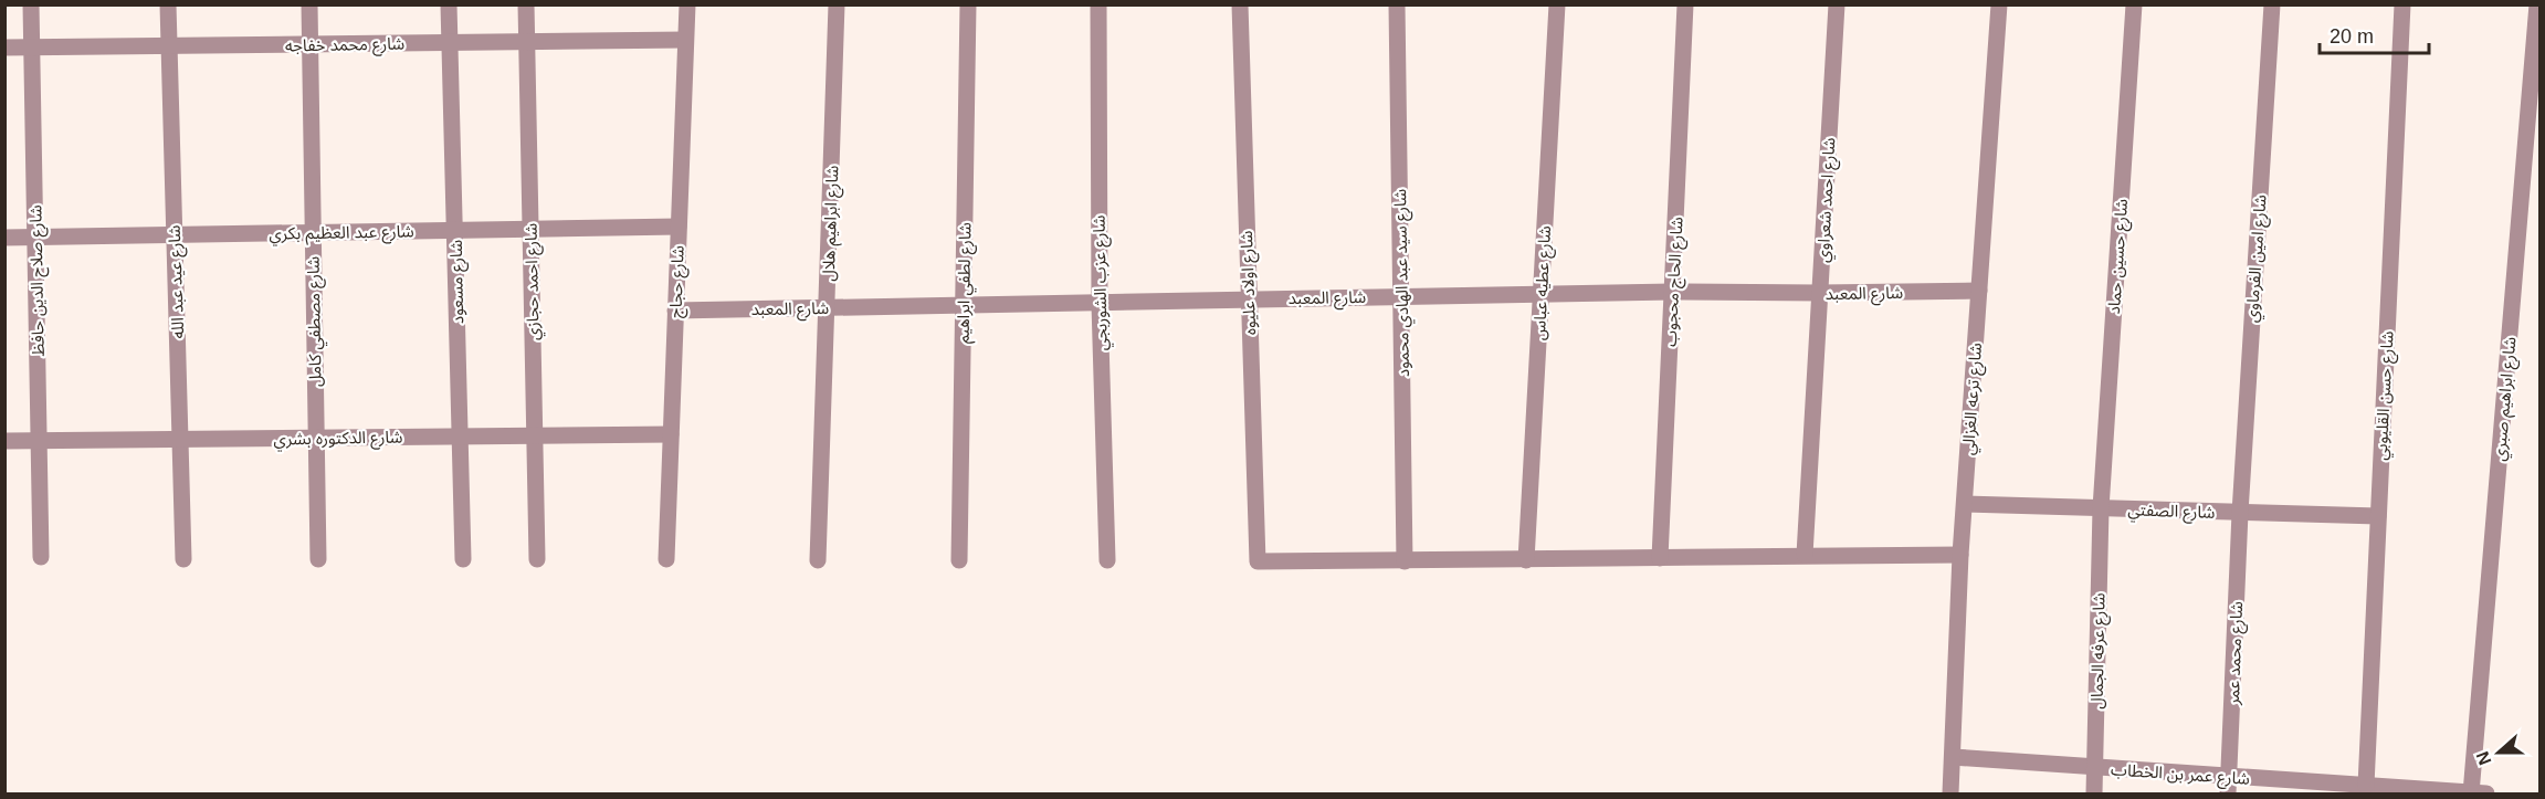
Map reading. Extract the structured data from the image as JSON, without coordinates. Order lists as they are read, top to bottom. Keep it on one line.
{"streets":{"street":["شارع محمد خفاجه","شارع احمد شعراوي","شارع ابراهيم هلال","شارع عبد العظيم بكري","شارع حسين حماد","شارع امين الفرماوي","شارع صلاح الدين حافظ","شارع عيد عبد الله","شارع مسعود","شارع احمد حجازي","شارع حجاج","شارع الحاج محجوب","شارع لطفي ابراهيم","شارع عزب الشوربجي","شارع اولاد عليوه","شارع سيد عبد الهادي محمود","شارع عطيه عباس","شارع المعبد","شارع مصطفي كامل","شارع حسن القليوبي","شارع ترعه الغزالي","شارع ابراهيم صبري","شارع الدكتوره بشري","شارع الصفتي","شارع عرفه الجمال","شارع محمد عمر","شارع عمر بن الخطاب"]},"crossings":[["شارع محمد خفاجه","شارع صلاح الدين حافظ"],["شارع محمد خفاجه","شارع عيد عبد الله"],["شارع محمد خفاجه","شارع مسعود"],["شارع محمد خفاجه","شارع احمد حجازي"],["شارع محمد خفاجه","شارع حجاج"],["شارع محمد خفاجه","شارع مصطفي كامل"],["شارع احمد شعراوي","شارع المعبد"],["شارع ابراهيم هلال","شارع المعبد"],["شارع عبد العظيم بكري","شارع صلاح الدين حافظ"],["شارع عبد العظيم بكري","شارع عيد عبد الله"],["شارع عبد العظيم بكري","شارع مسعود"],["شارع عبد العظيم بكري","شارع احمد حجازي"],["شارع عبد العظيم بكري","شارع حجاج"],["شارع عبد العظيم بكري","شارع مصطفي كامل"],["شارع حسين حماد","شارع الصفتي"],["شارع حسين حماد","شارع عرفه الجمال"],["شارع امين الفرماوي","شارع الصفتي"],["شارع امين الفرماوي","شارع محمد عمر"],["شارع صلاح الدين حافظ","شارع الدكتوره بشري"],["شارع عيد عبد الله","شارع الدكتوره بشري"],["شارع مسعود","شارع الدكتوره بشري"],["شارع احمد حجازي","شارع الدكتوره بشري"],["شارع حجاج","شارع المعبد"],["شارع حجاج","شارع الدكتوره بشري"],["شارع الحاج محجوب","شارع المعبد"],["شارع لطفي ابراهيم","شارع المعبد"],["شارع عزب الشوربجي","شارع المعبد"],["شارع اولاد عليوه","شارع سيد عبد الهادي محمود"],["شارع اولاد عليوه","شارع المعبد"],["شارع سيد عبد الهادي محمود","شارع المعبد"],["شارع عطيه عباس","شارع المعبد"],["شارع المعبد","شارع ترعه الغزالي"],["شارع مصطفي كامل","شارع الدكتوره بشري"],["شارع حسن القليوبي","شارع الصفتي"],["شارع حسن القليوبي","شارع عمر بن الخطاب"],["شارع ترعه الغزالي","شارع الصفتي"],["شارع ترعه الغزالي","شارع عمر بن الخطاب"],["شارع ابراهيم صبري","شارع عمر بن الخطاب"],["شارع الصفتي","شارع عرفه الجمال"],["شارع الصفتي","شارع محمد عمر"],["شارع عرفه الجمال","شارع عمر بن الخطاب"],["شارع محمد عمر","شارع عمر بن الخطاب"]],"scale_bar":"20 m","north":"left"}
